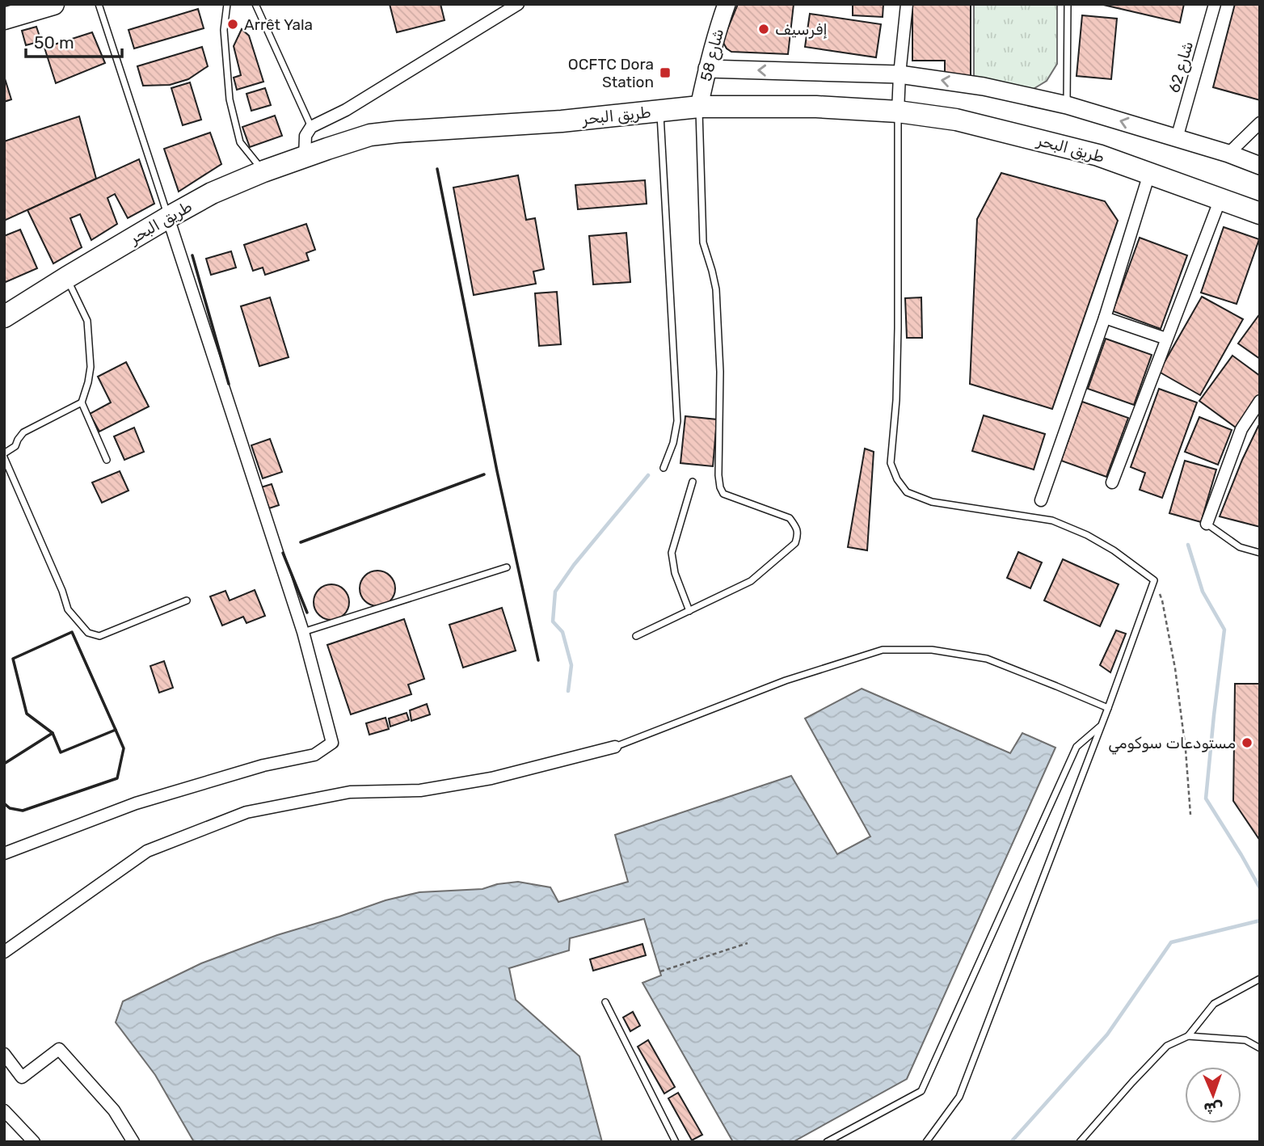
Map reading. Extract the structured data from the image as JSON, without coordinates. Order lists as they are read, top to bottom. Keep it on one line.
{"streets":{"highway":["طريق البحر"],"street":["شارع 58","شارع 62"]},"crossings":[["شارع 58","طريق البحر"]],"places":{"other":["Arrêt Yala","إفرسيف","مستودعات سوكومي"],"transit":["OCFTC Dora Station"]},"scale_bar":"50 m","north":"bottom"}
